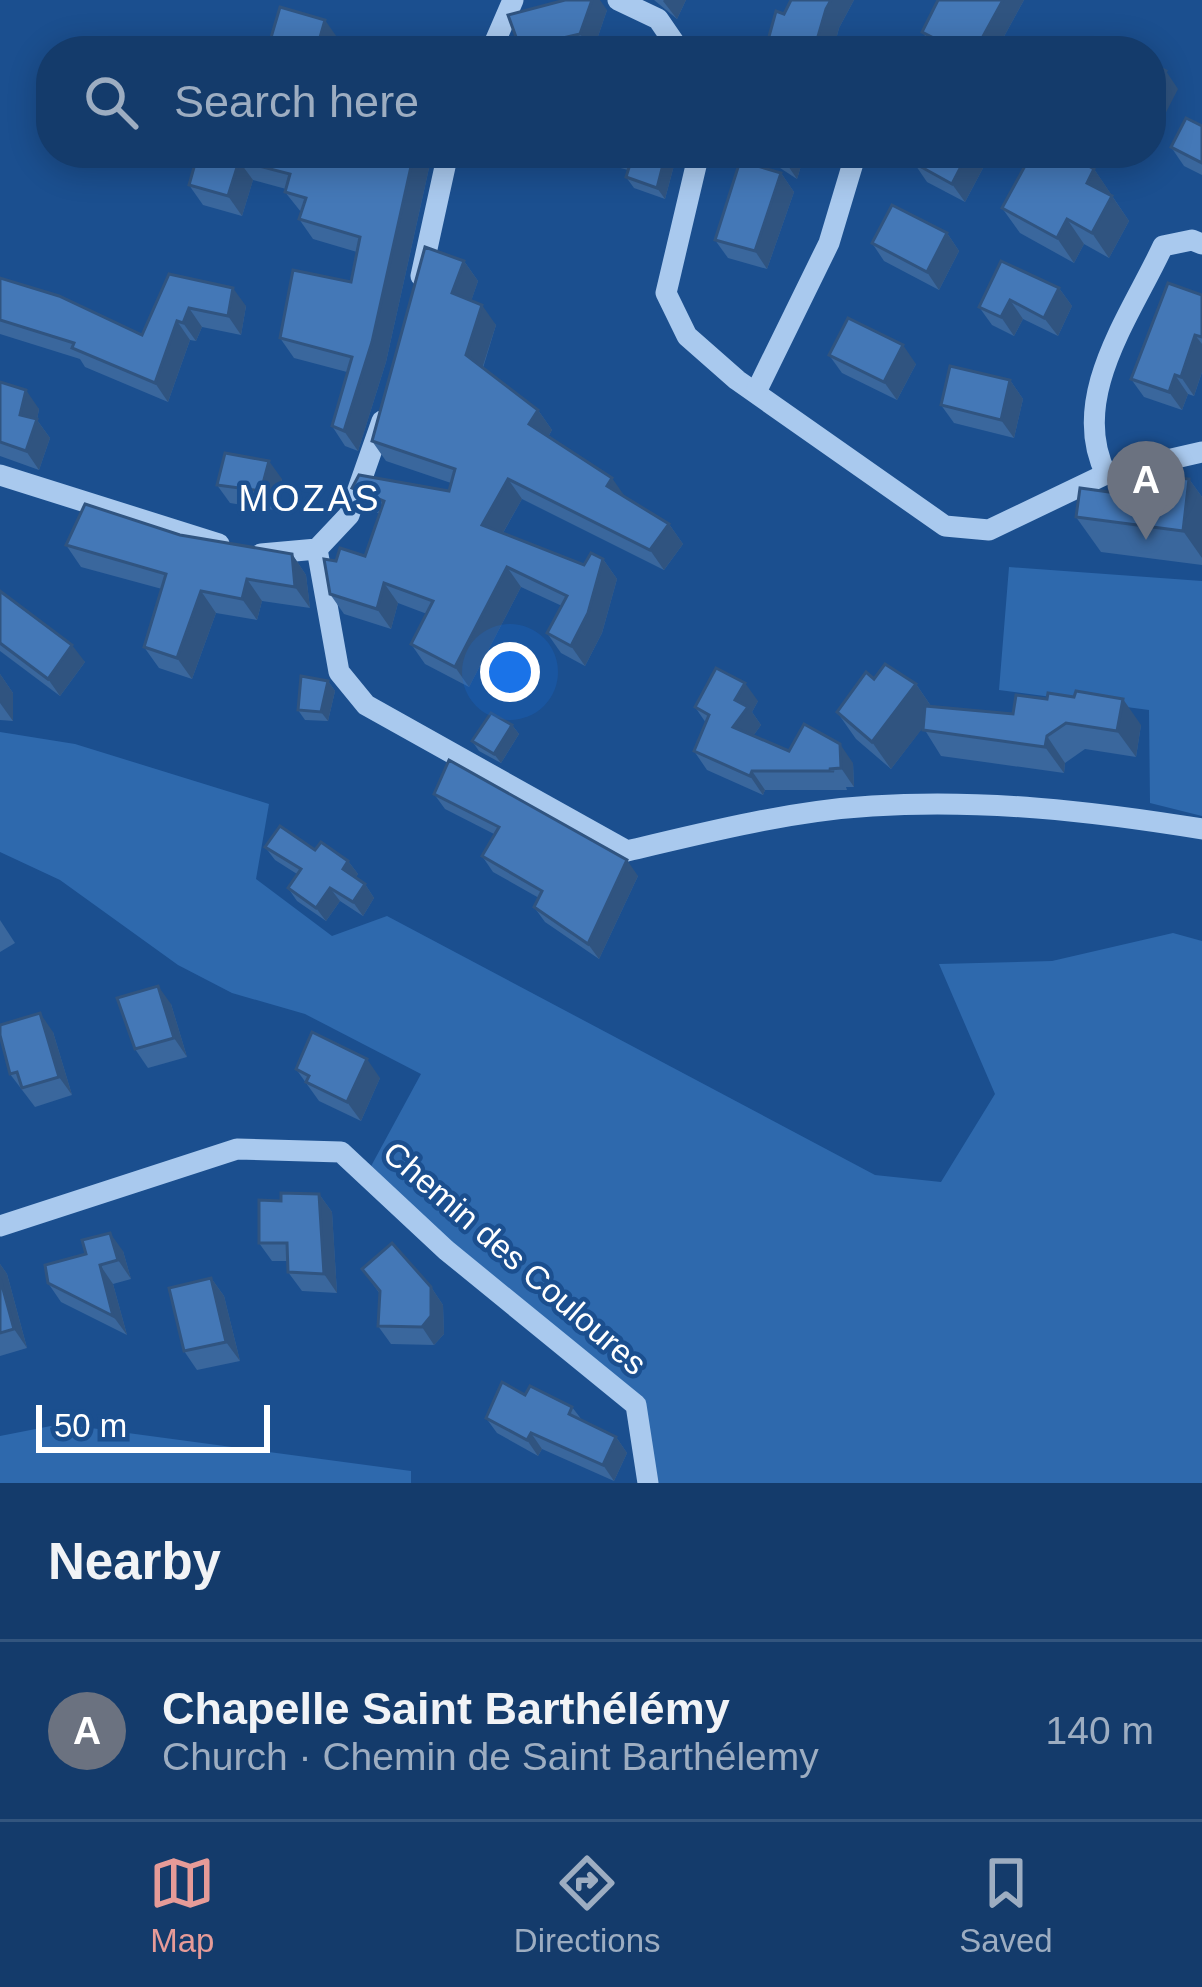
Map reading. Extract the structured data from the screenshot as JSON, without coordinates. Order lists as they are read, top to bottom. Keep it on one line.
{"streets":{"street":["Chemin des Couloures"]},"districts":["MOZAS"],"scale_bar":"50 m","page":{"search":"Search here","pins":"A","scale":"50 m","heading":"Nearby","list":[{"mark":"A","name":"Chapelle Saint Barthélémy","note":"Church · Chemin de Saint Barthélemy","value":"140 m"}],"nav":["Map","Directions","Saved"]}}
